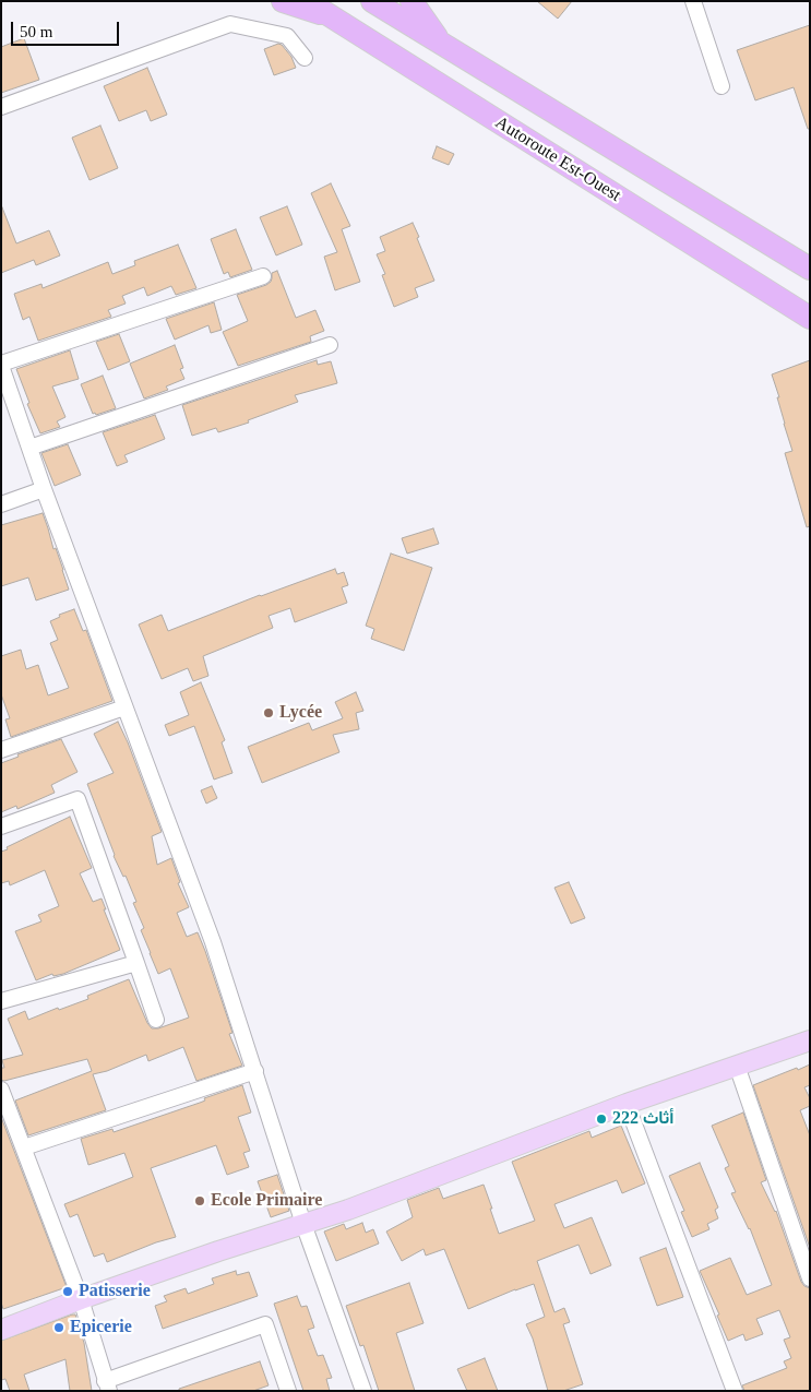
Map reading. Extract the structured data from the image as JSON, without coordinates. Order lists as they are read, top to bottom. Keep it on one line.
{"streets":{"highway":["Autoroute Est-Ouest"]},"places":["Lycée","أثاث 222","Ecole Primaire","Patisserie","Epicerie"],"scale_bar":"50 m"}
